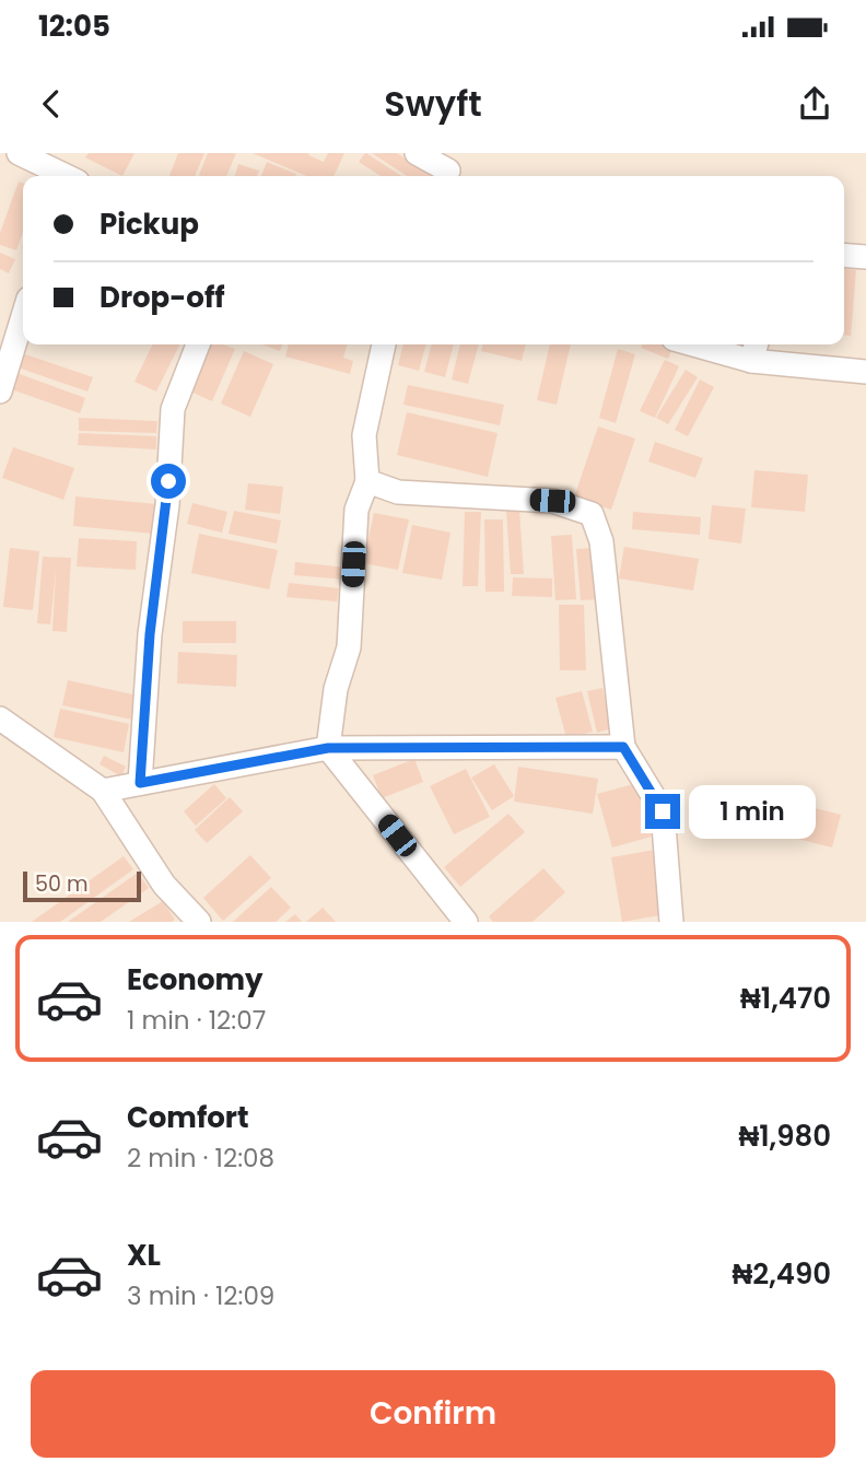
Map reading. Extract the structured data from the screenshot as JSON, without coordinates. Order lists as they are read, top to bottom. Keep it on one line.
{"scale_bar":"50 m","page":{"status":"12:05","header":"Swyft","banner":["Pickup","Drop-off"],"bubble":"1 min","scale":"50 m","list":[{"name":"Economy","note":"1 min · 12:07","value":"₦1,470"},{"name":"Comfort","note":"2 min · 12:08","value":"₦1,980"},{"name":"XL","note":"3 min · 12:09","value":"₦2,490"}],"buttons":"Confirm"}}
